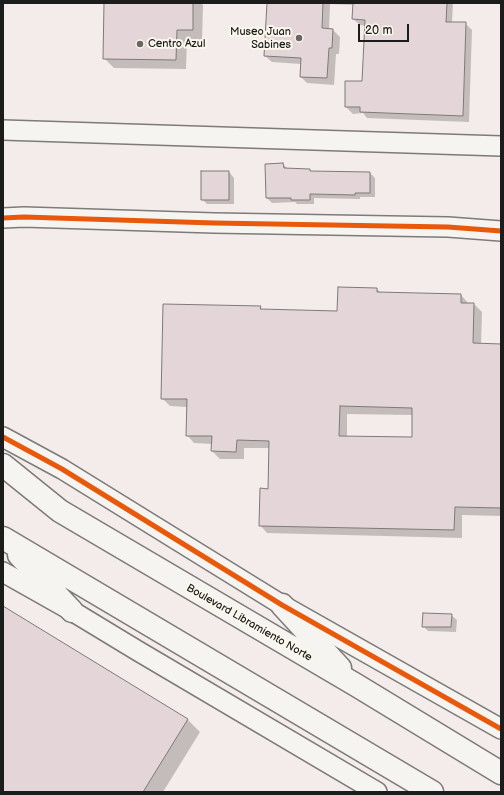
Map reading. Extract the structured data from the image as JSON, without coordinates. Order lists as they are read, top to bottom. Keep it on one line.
{"streets":{"highway":["Boulevard Libramiento Norte"]},"places":["Museo Juan Sabines","Centro Azul"],"scale_bar":"20 m"}
